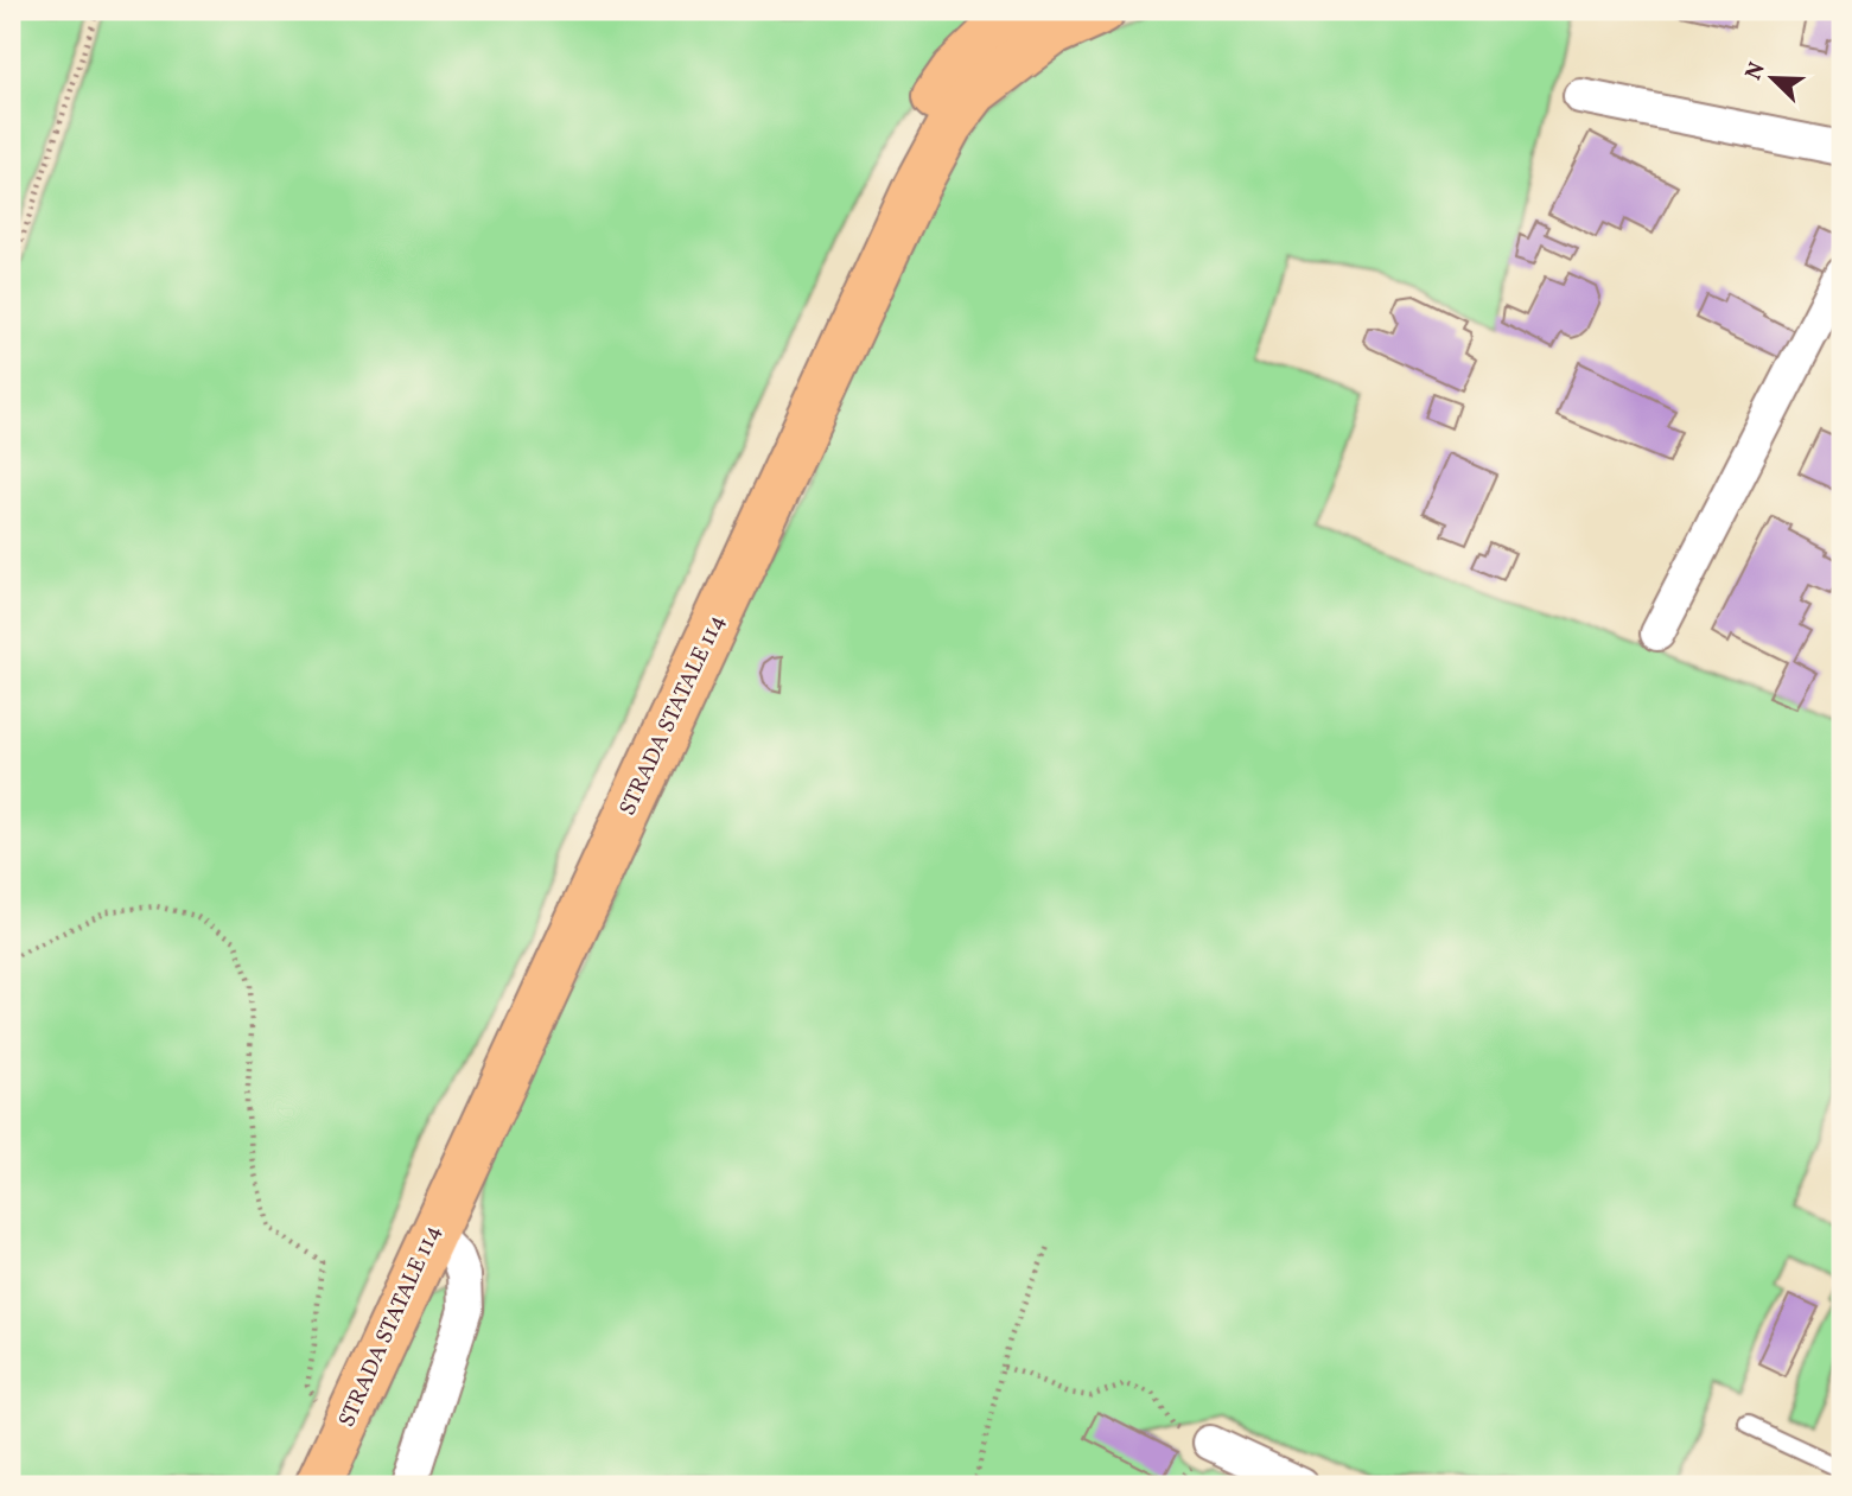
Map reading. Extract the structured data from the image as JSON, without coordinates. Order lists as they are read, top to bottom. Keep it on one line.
{"streets":{"main road":["STRADA STATALE 114"]},"north":"top left"}
